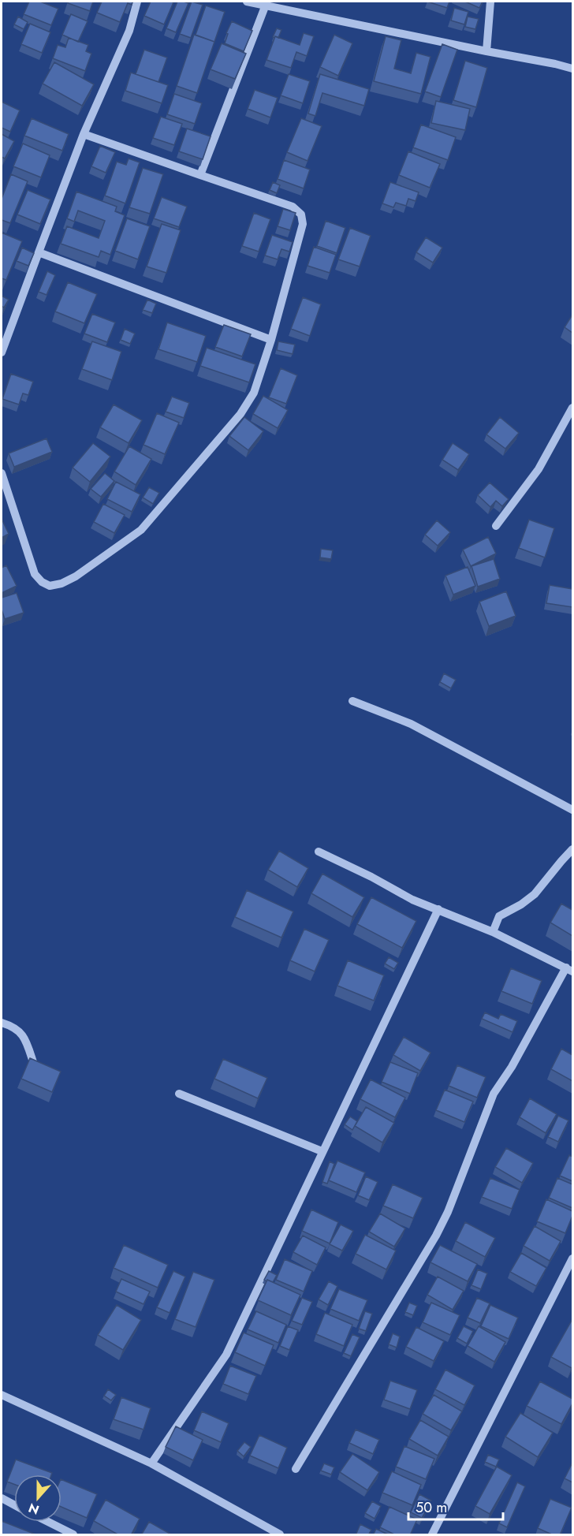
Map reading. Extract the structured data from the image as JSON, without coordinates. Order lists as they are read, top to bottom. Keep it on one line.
{"scale_bar":"50 m","north":"bottom"}
